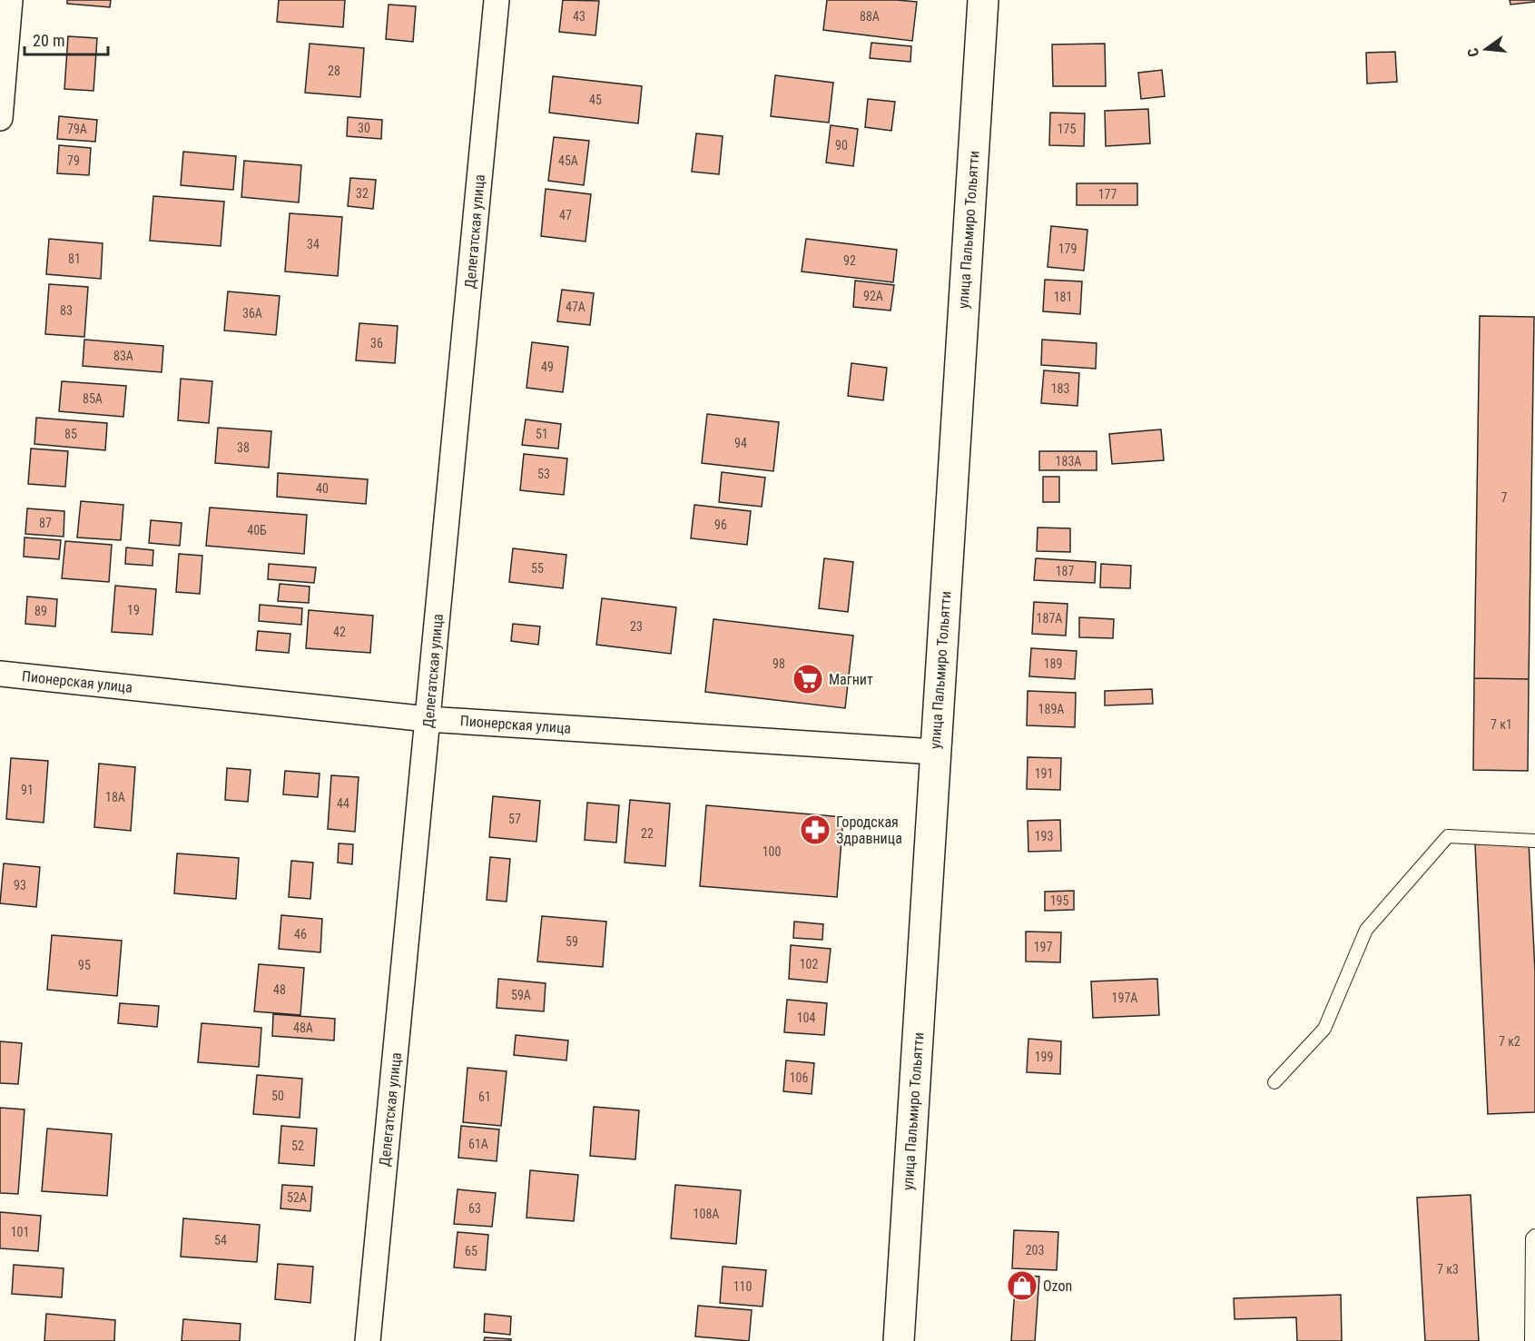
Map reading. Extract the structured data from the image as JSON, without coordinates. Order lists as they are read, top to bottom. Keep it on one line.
{"streets":{"street":["улица Пальмиро Тольятти","Делегатская улица","Пионерская улица"]},"crossings":[["улица Пальмиро Тольятти","Пионерская улица"],["Делегатская улица","Пионерская улица"]],"places":{"supermarket":["Магнит"],"pharmacy":["Городская Здравница"],"shop":["Ozon"]},"house_numbers":["43","88А","28","45","30","79А","175","90","79","45А","32","177","47","34","179","81","92","92А","181","47А","83","36А","36","83А","49","183","85А","85","51","94","38","183А","53","40","7","87","96","40Б","55","187","19","89","187А","23","42","98","189","189А","7 к1","191","91","18А","44","57","22","193","100","93","195","46","59","197","102","95","48","59А","197А","104","48А","7 к2","199","106","50","61","61А","52","52А","63","108А","101","54","203","65","7 к3","110"],"scale_bar":"20 m","north":"left"}
